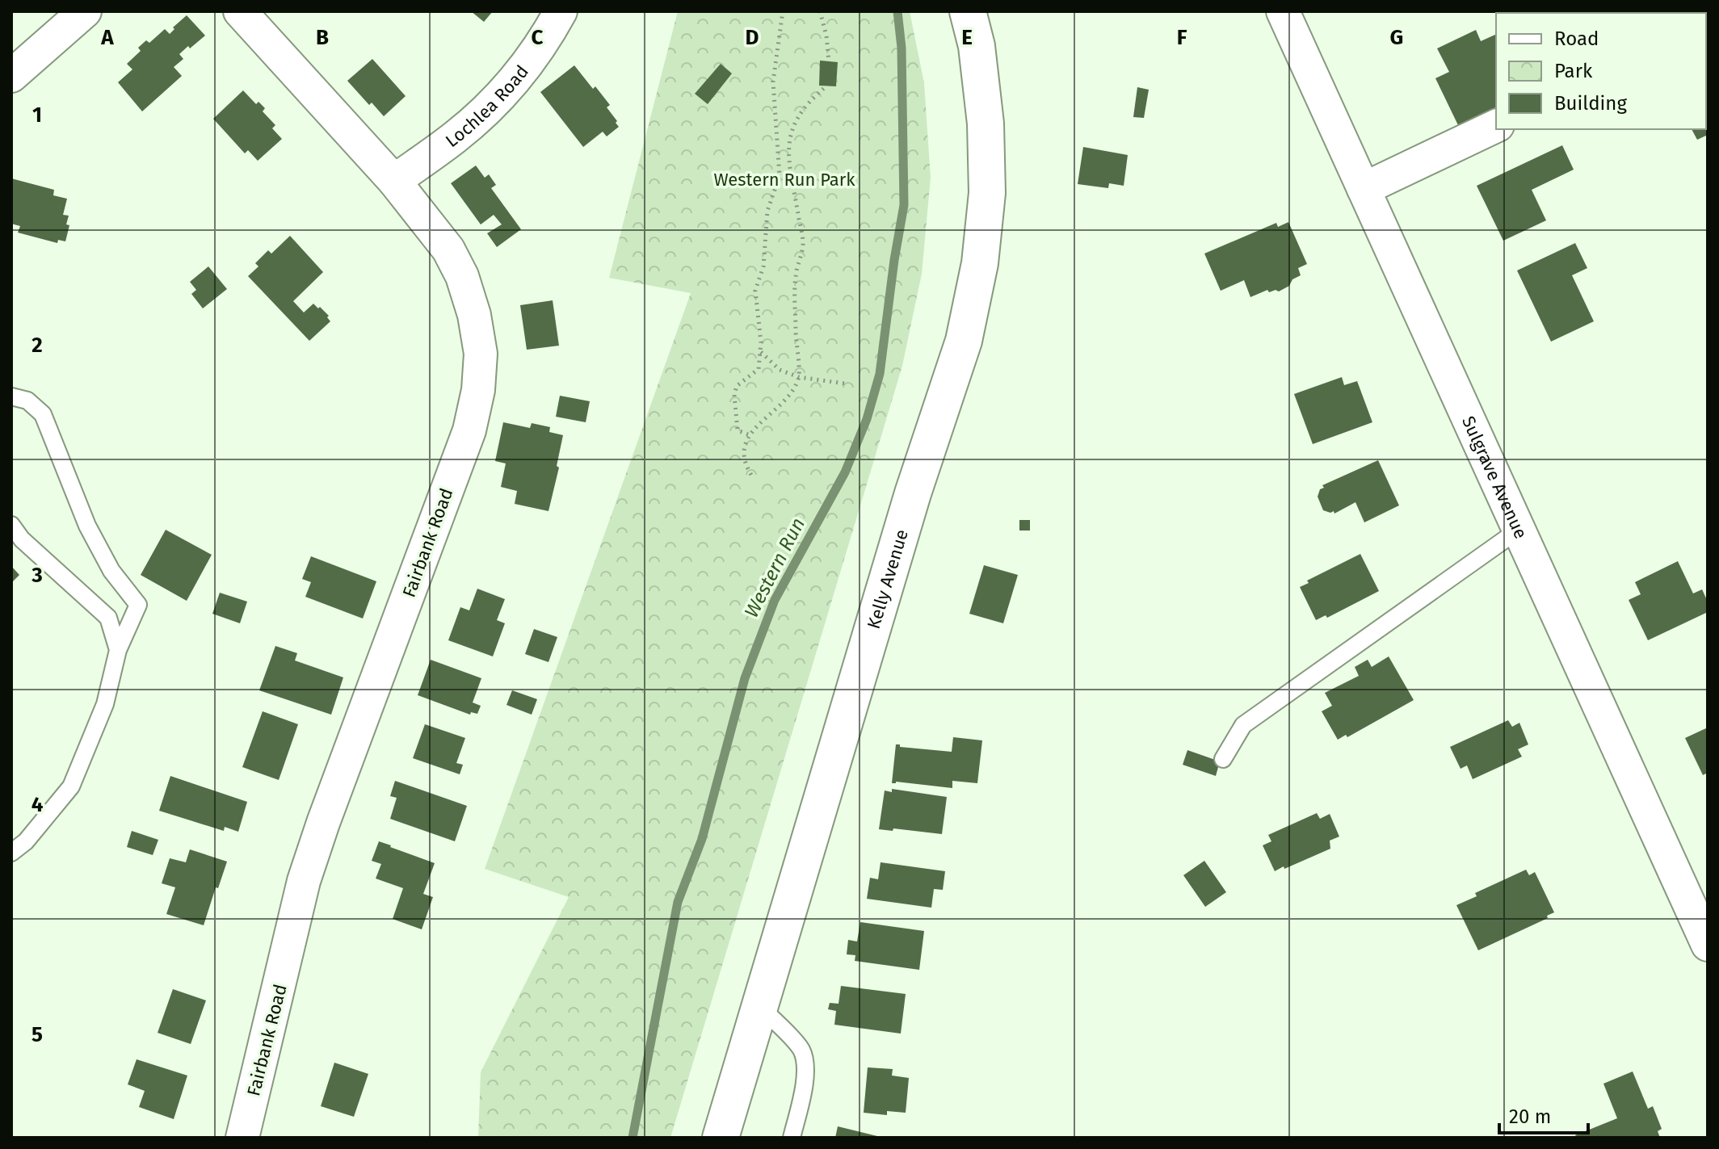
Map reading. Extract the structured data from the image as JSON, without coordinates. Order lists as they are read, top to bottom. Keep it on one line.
{"streets":{"main road":["Kelly Avenue"],"street":["Lochlea Road","Sulgrave Avenue","Fairbank Road"]},"crossings":[["Lochlea Road","Fairbank Road"]],"water":["Western Run"],"parks":["Western Run Park"],"legend":["Road","Park","Building"],"scale_bar":"20 m","grid":{"columns":["A","B","C","D","E","F","G"],"rows":["1","2","3","4","5"]}}
